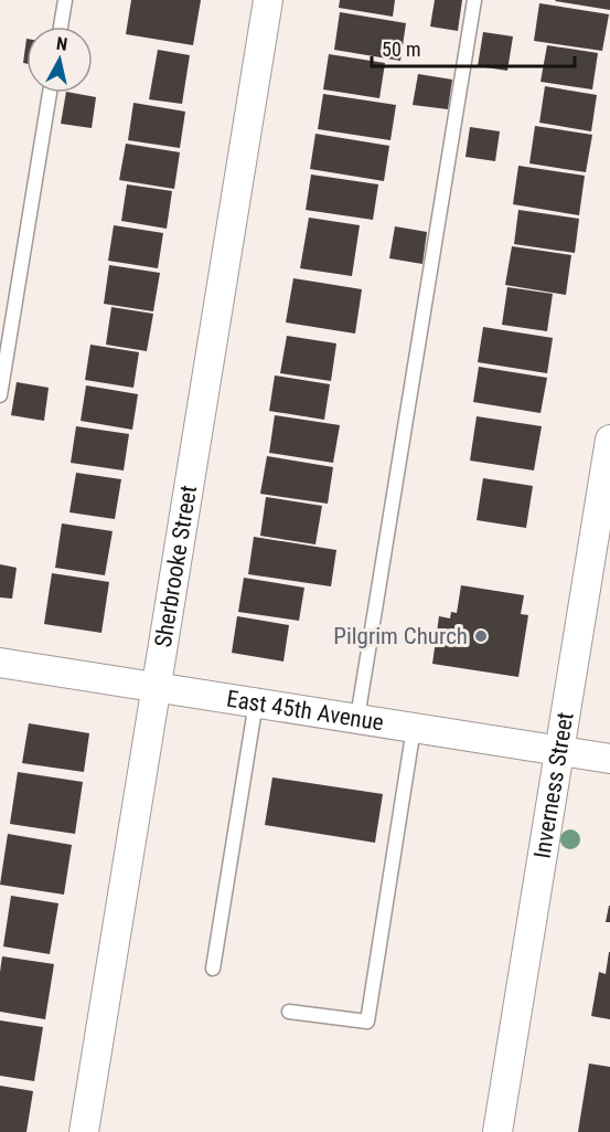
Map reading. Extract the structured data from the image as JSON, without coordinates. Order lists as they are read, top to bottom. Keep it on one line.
{"streets":{"street":["Sherbrooke Street","East 45th Avenue","Inverness Street"]},"crossings":[["Sherbrooke Street","East 45th Avenue"],["East 45th Avenue","Inverness Street"]],"places":["Pilgrim Church"],"scale_bar":"50 m","north":"top"}
